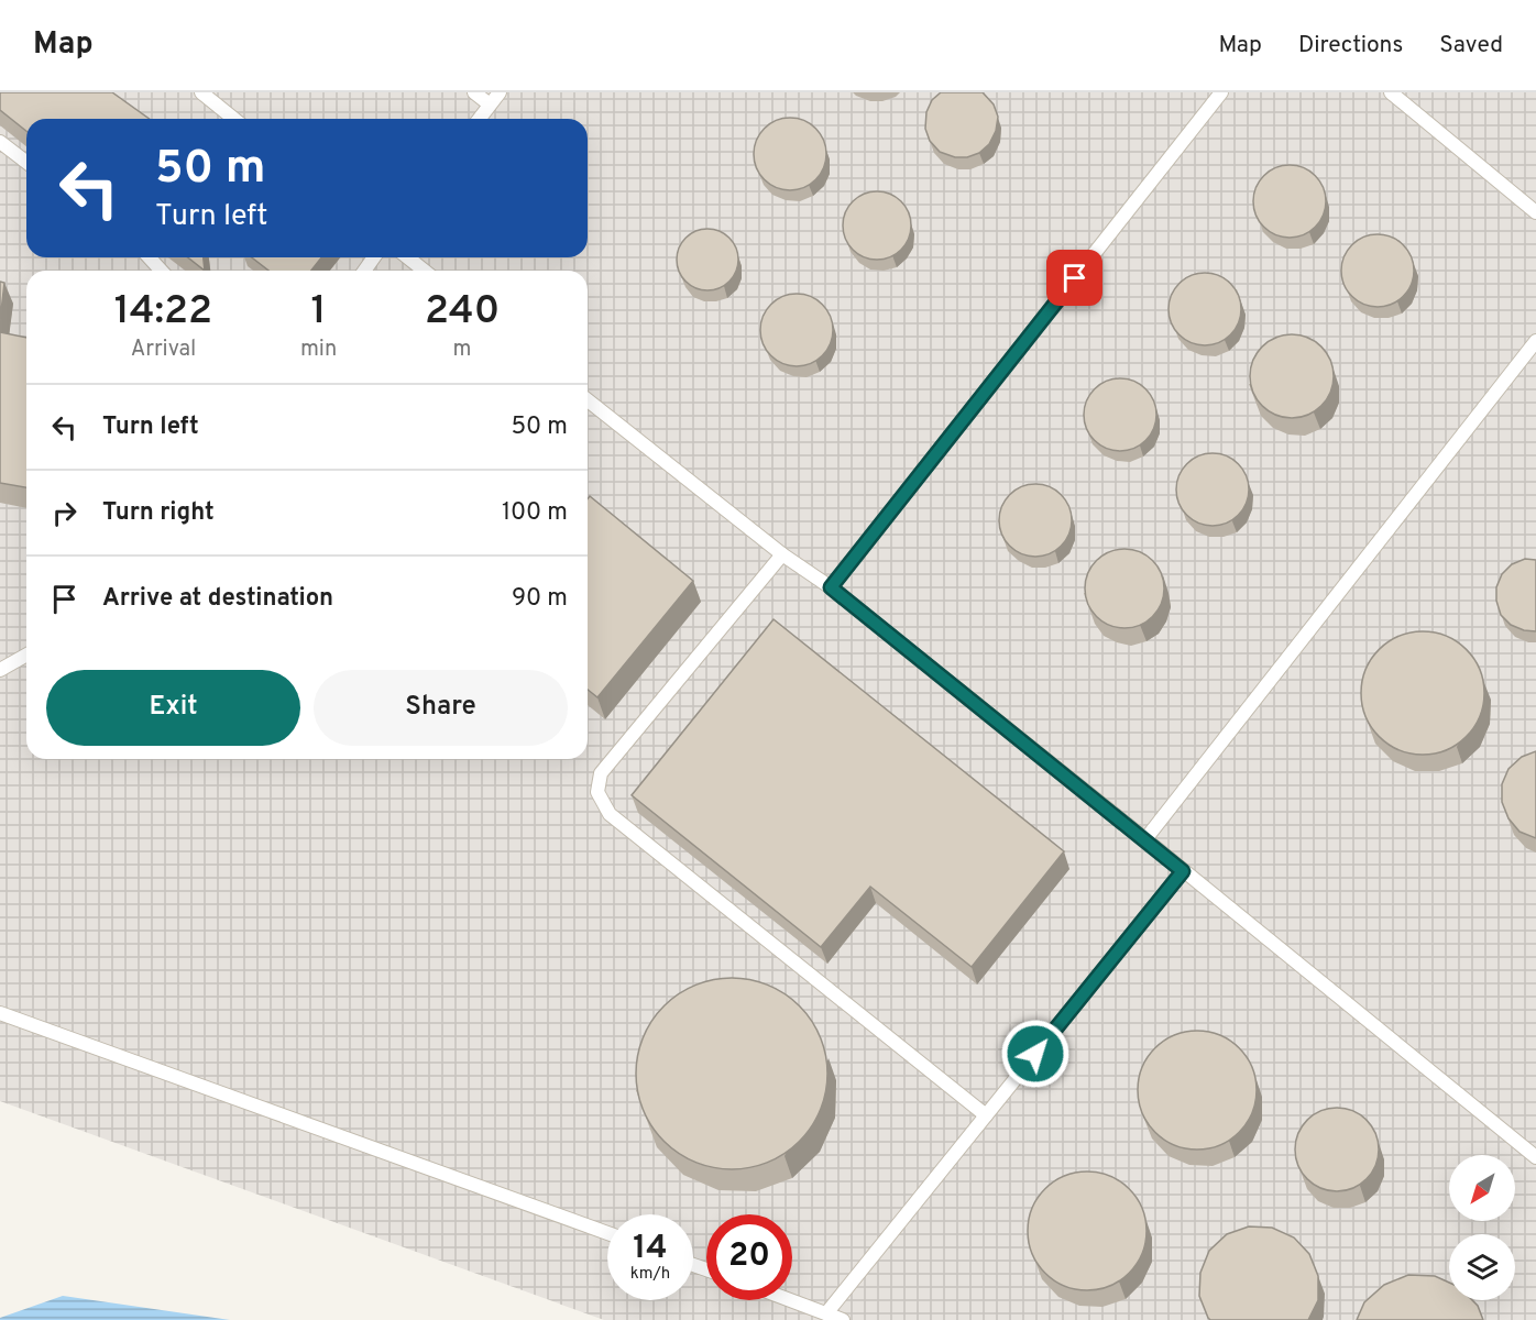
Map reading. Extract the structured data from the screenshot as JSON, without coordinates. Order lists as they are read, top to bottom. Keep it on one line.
{"north":"bottom left","page":{"header":"Map","nav":["Map","Directions","Saved"],"turn":["50 m","Turn left"],"eta":["14:22","Arrival","1","min","240","m"],"list":[{"name":"Turn left","value":"50 m"},{"name":"Turn right","value":"100 m"},{"name":"Arrive at destination","value":"90 m"}],"buttons":["Exit","Share"],"speed":"14 km/h","limit":"20"}}
